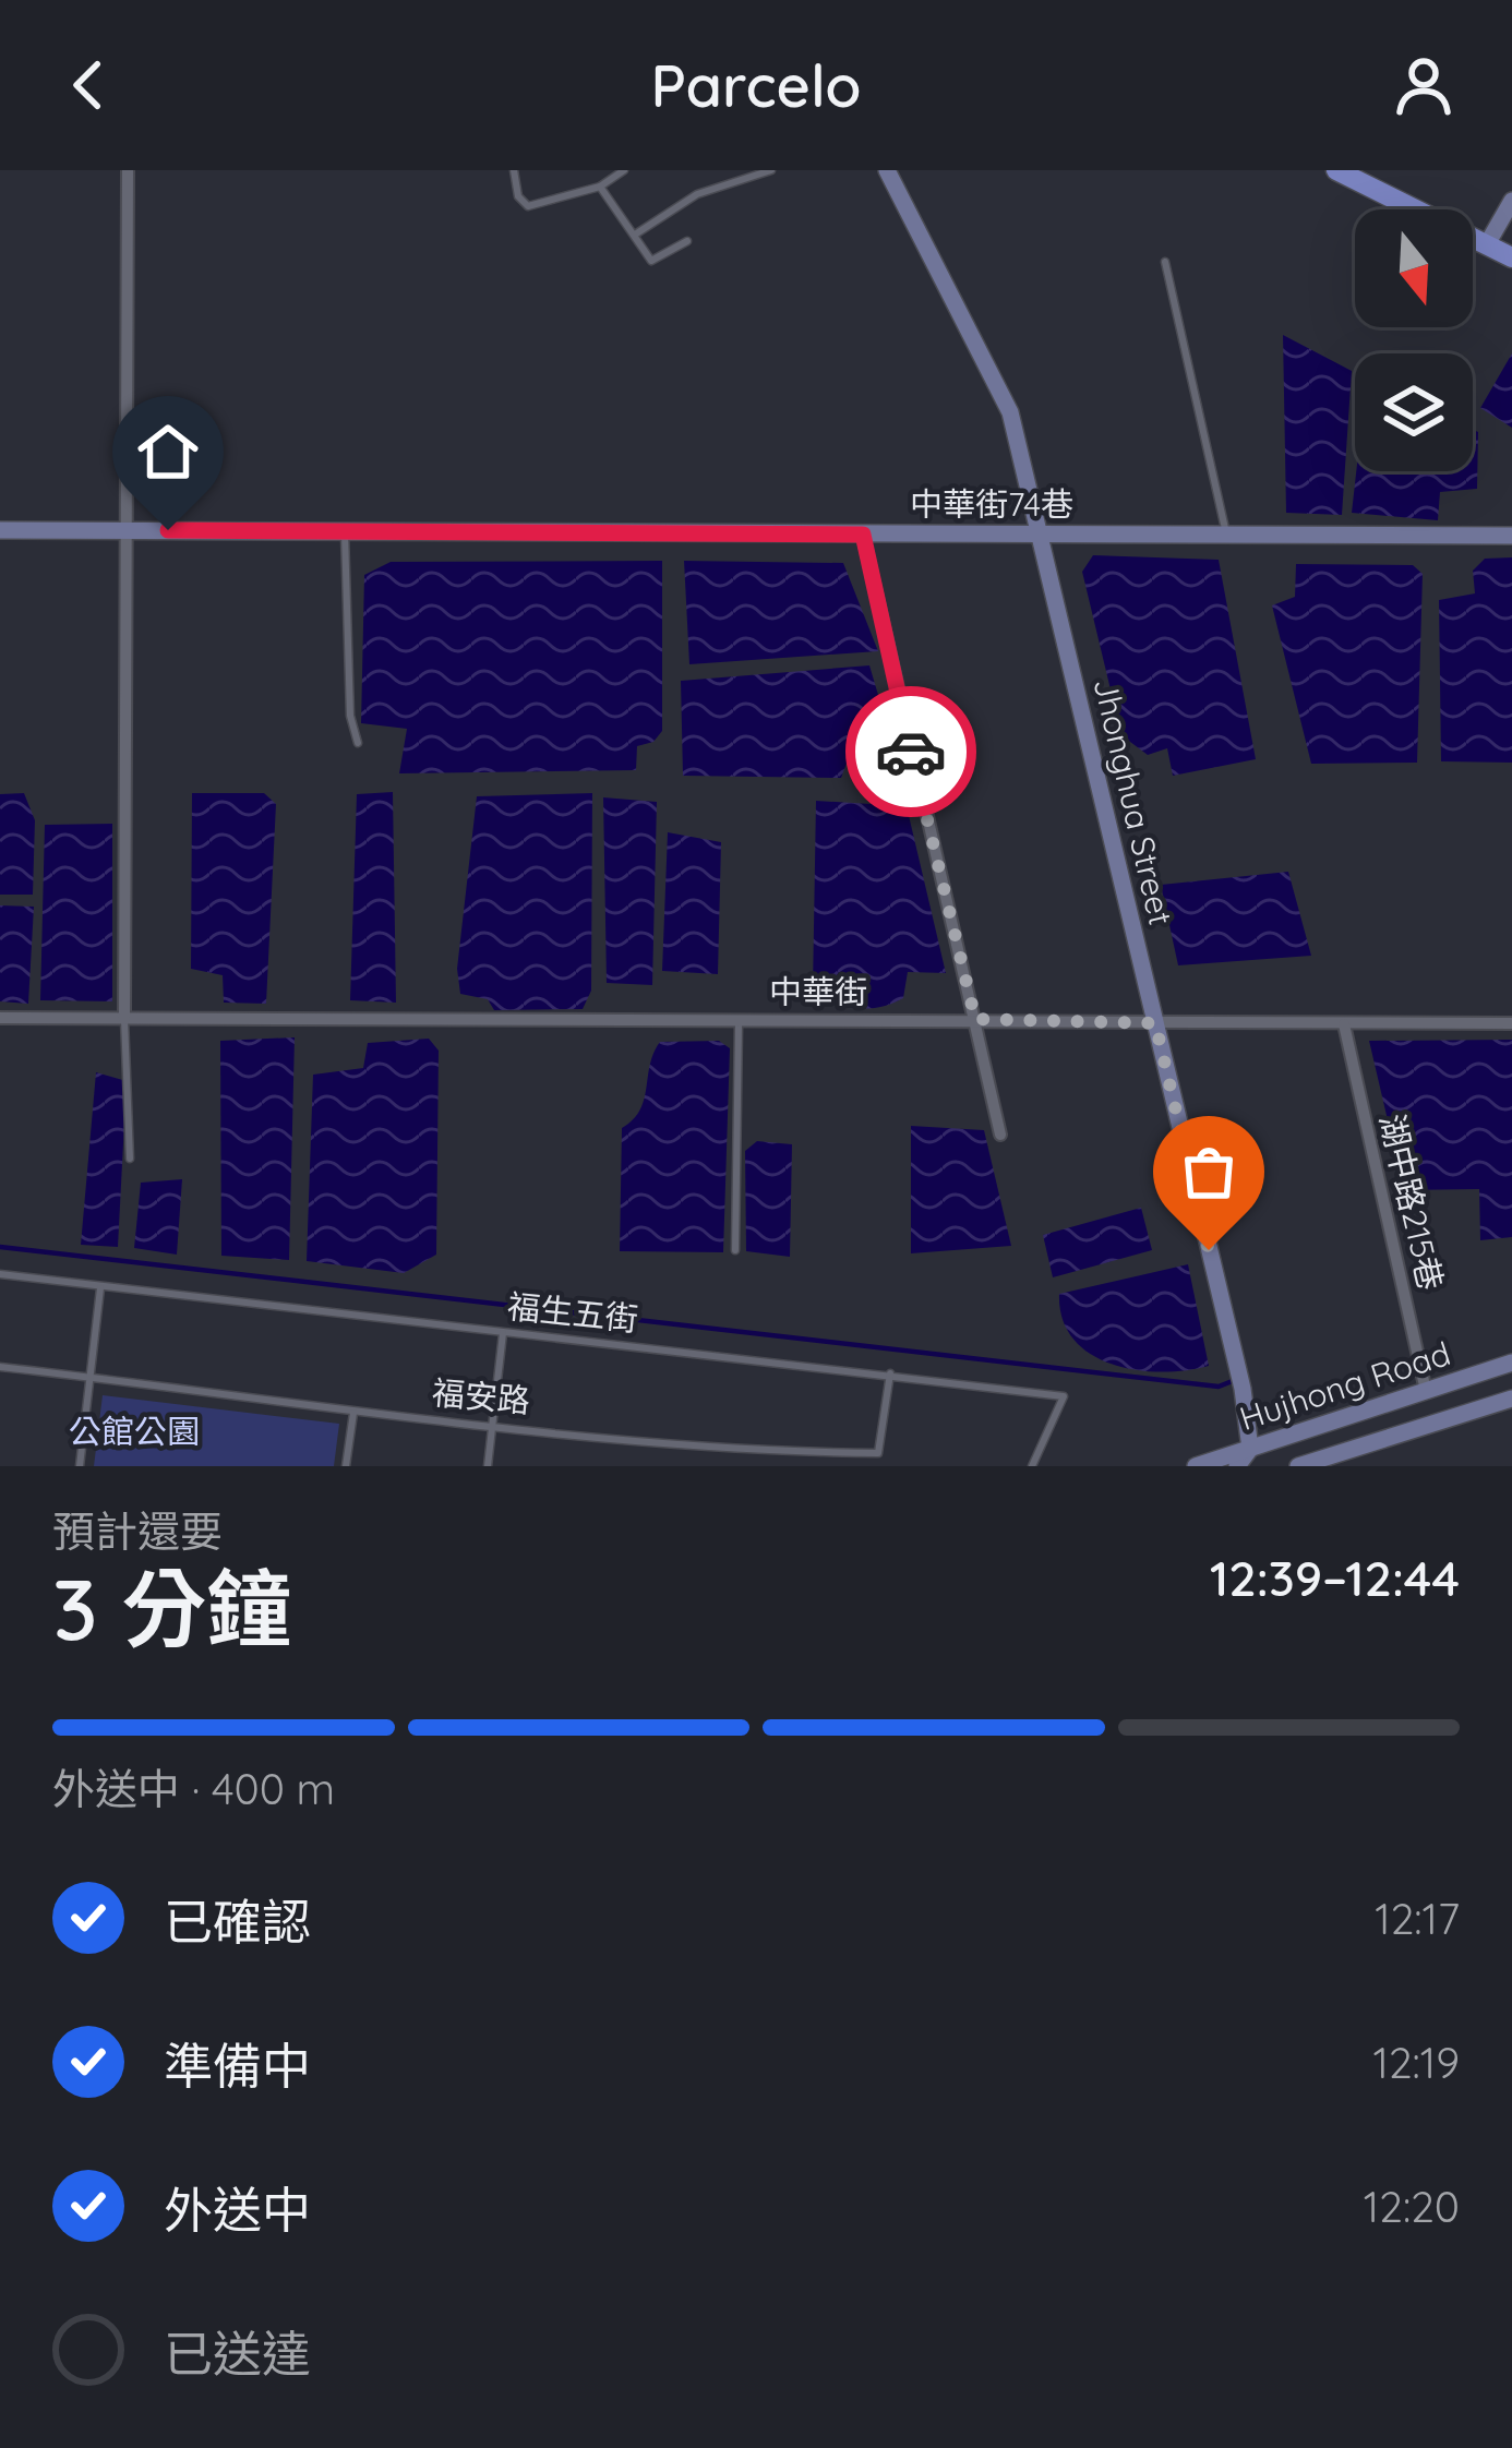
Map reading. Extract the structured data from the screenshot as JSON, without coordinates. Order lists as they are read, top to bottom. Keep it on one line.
{"streets":{"street":["中華街74巷","Jhonghua Street","中華街","湖中路215巷","Hujhong Road"],"lane":["福生五街","福安路"]},"crossings":[["中華街74巷","Jhonghua Street"],["Jhonghua Street","中華街"],["Jhonghua Street","Hujhong Road"],["中華街","湖中路215巷"],["湖中路215巷","Hujhong Road"],["福生五街","福安路"]],"parks":["公館公園"],"north":"bottom","page":{"header":"Parcelo","heading":["3 分鐘","預計還要","12:39–12:44"],"bar":"外送中 · 400 m","list":[["已確認","12:17"],["準備中","12:19"],["外送中","12:20"],"已送達"]}}
